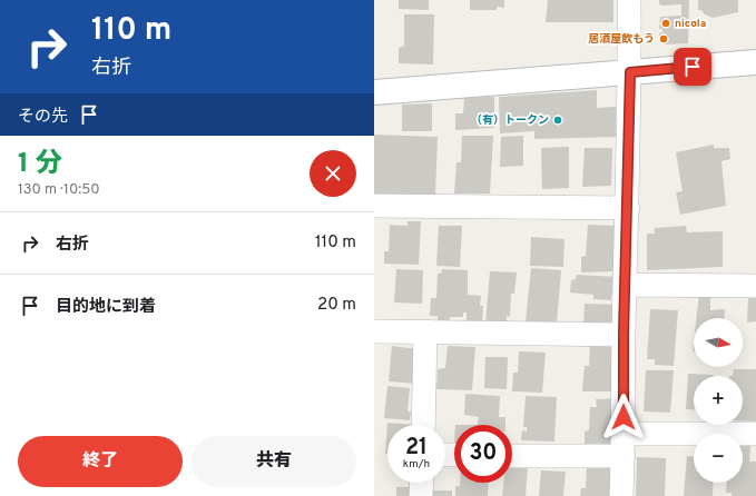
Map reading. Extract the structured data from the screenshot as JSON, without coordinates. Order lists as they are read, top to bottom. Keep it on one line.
{"places":["nicola","居酒屋飲もう","（有）トークン"],"north":"right","page":{"turn":["110 m","右折"],"then":"その先","heading":["1 分","130 m · 10:50"],"list":[{"name":"右折","value":"110 m"},{"name":"目的地に到着","value":"20 m"}],"map_buttons":["+","−"],"speed":"21 km/h","limit":"30","buttons":["終了","共有"]}}
